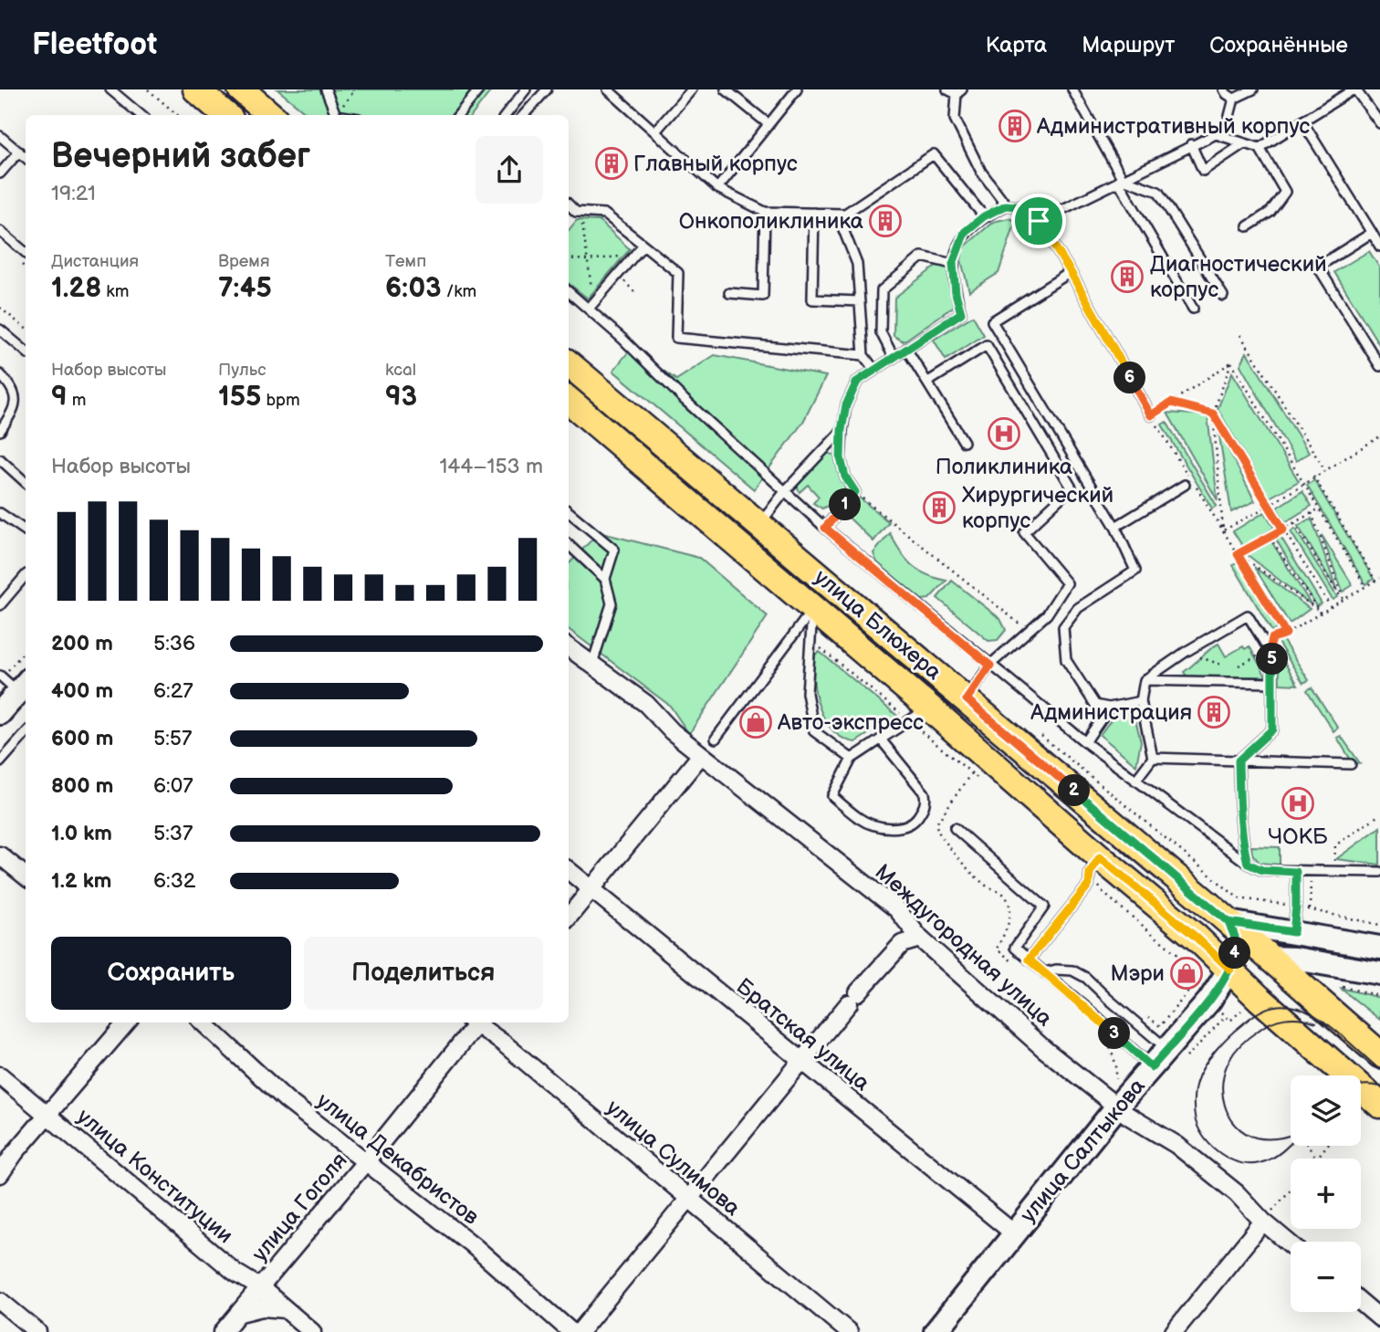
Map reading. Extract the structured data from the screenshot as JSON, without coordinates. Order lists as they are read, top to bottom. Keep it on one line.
{"streets":{"main road":["улица Блюхера","улица Салтыкова"],"street":["Междугородная улица","Братская улица","улица Сулимова","улица Декабристов","улица Конституции","улица Гоголя"]},"crossings":[["улица Блюхера","улица Салтыкова"],["Междугородная улица","улица Салтыкова"],["Братская улица","улица Салтыкова"],["улица Декабристов","улица Гоголя"],["улица Конституции","улица Гоголя"]],"places":{"building":["Административный корпус","Главный корпус","Онкополиклиника","Диагностический корпус","Хирургический корпус","Администрация"],"hospital":["Поликлиника","ЧОКБ"],"shop":["Авто-экспресс","Мэри"]},"page":{"header":"Fleetfoot","nav":["Карта","Маршрут","Сохранённые"],"heading":["Вечерний забег","19:21"],"stats":[["Дистанция","1.28 km"],["Время","7:45"],["Темп","6:03 /km"],["Набор высоты","9 m"],["Пульс","155 bpm"],["kcal","93"]],"pins":["6","1","5","2","4","3"],"chart":["Набор высоты","144–153 m"],"list":[{"name":"200 m","note":"5:36"},{"name":"400 m","note":"6:27"},{"name":"600 m","note":"5:57"},{"name":"800 m","note":"6:07"},{"name":"1.0 km","note":"5:37"},{"name":"1.2 km","note":"6:32"}],"buttons":["Сохранить","Поделиться"],"map_buttons":["+","−"]}}
